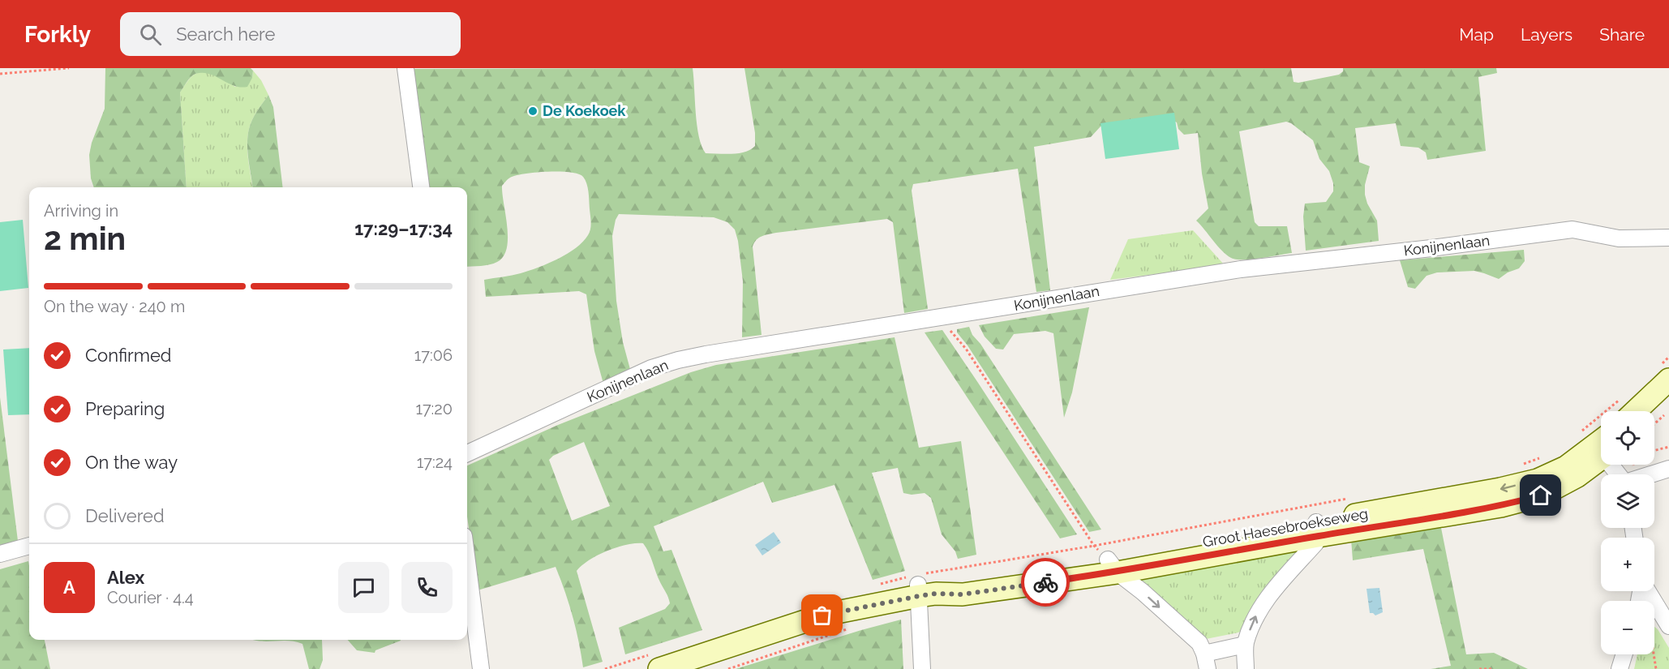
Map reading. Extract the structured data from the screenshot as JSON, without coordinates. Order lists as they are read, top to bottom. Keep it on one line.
{"streets":{"street":["Konijnenlaan","Groot Haesebroekseweg"]},"places":["De Koekoek"],"page":{"header":"Forkly","search":"Search here","nav":["Map","Layers","Share"],"heading":["2 min","Arriving in","17:29–17:34"],"panel":["Alex","Courier · 4.4"],"bar":"On the way · 240 m","list":[["Confirmed","17:06"],["Preparing","17:20"],["On the way","17:24"],"Delivered"],"map_buttons":["+","−"],"round":"A"}}
